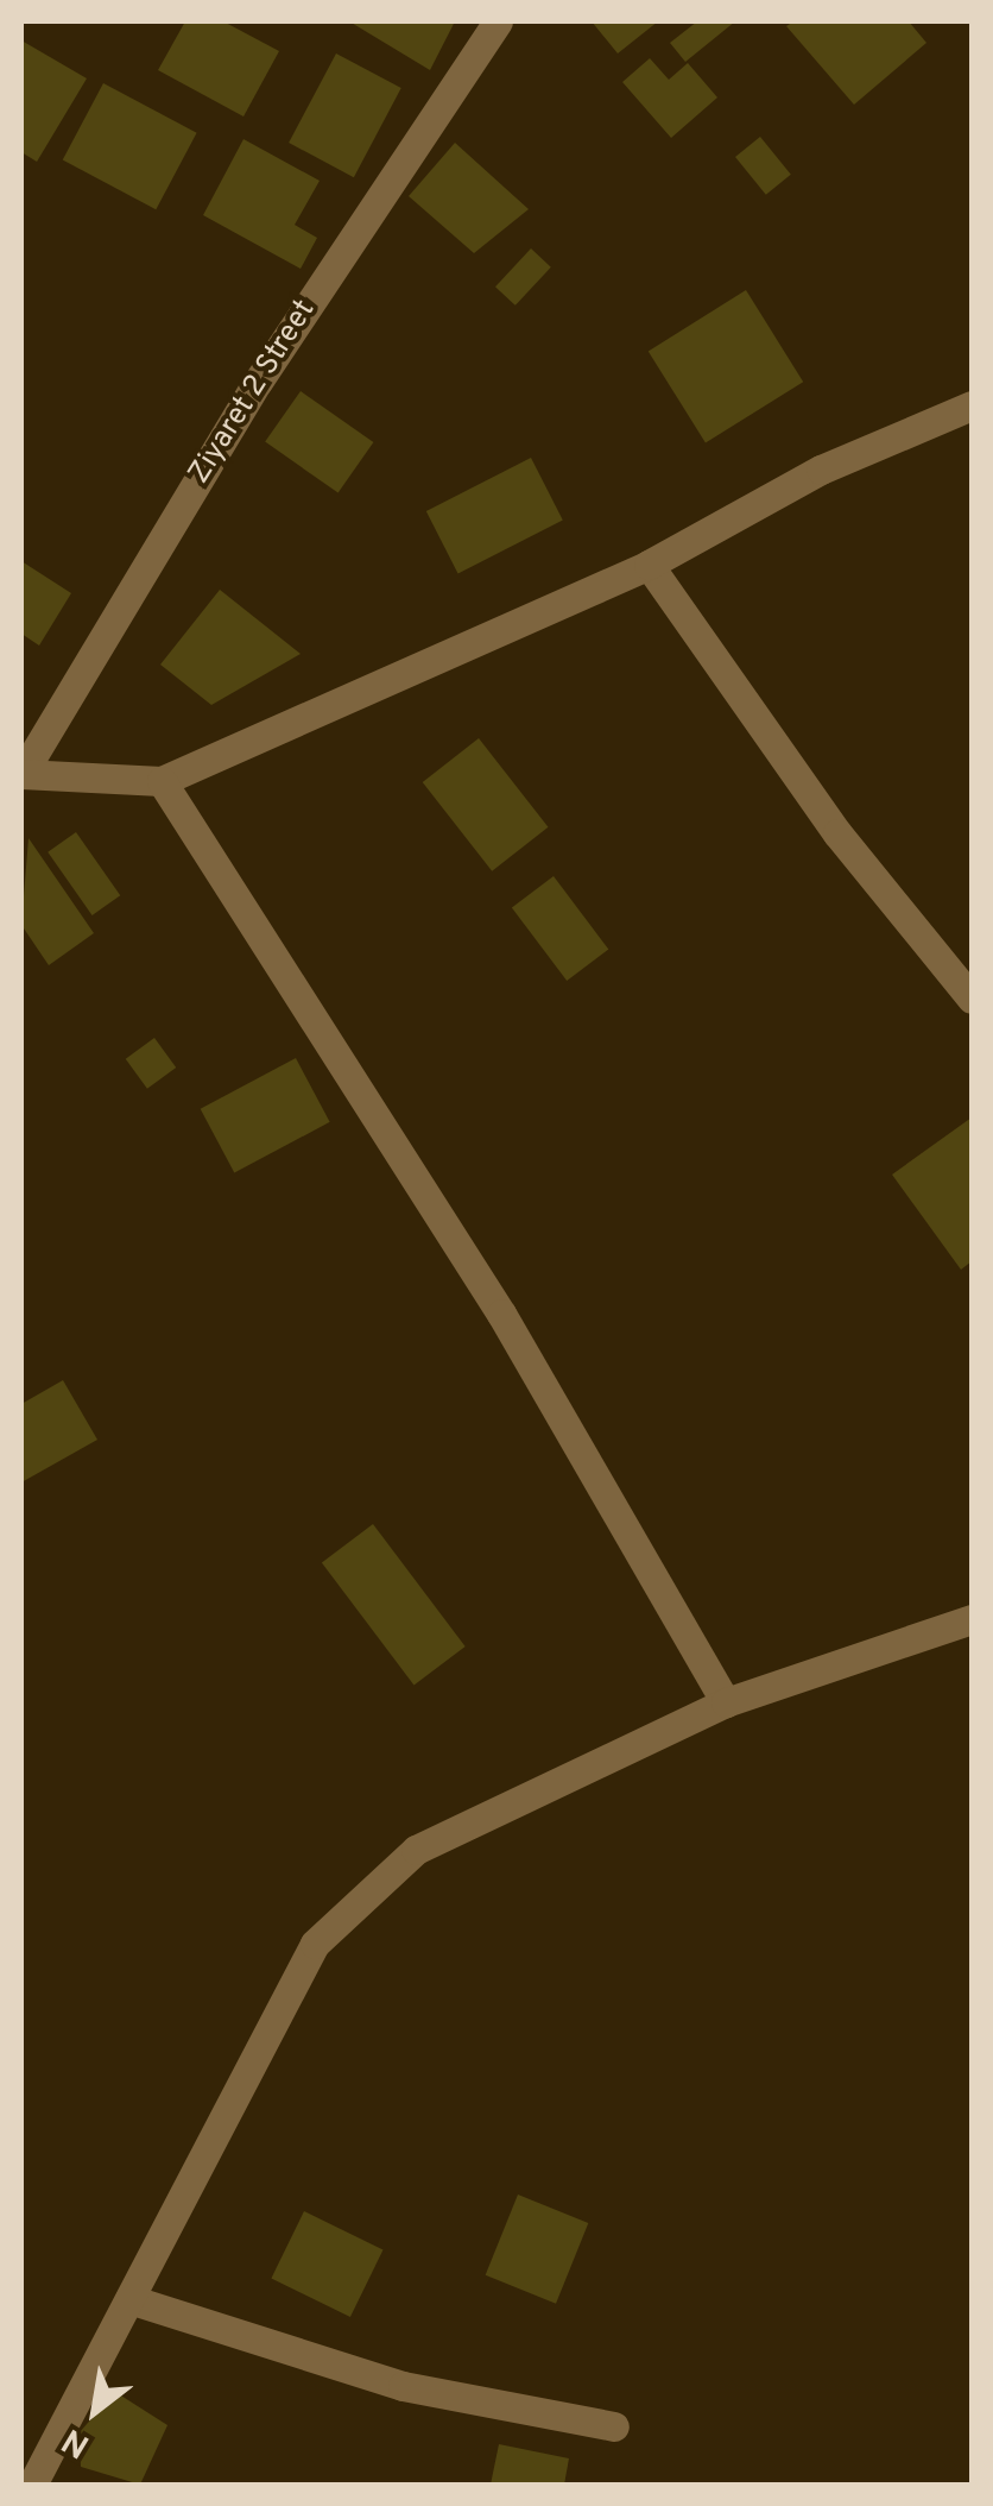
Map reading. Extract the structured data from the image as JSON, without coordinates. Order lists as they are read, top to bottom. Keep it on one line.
{"streets":{"street":["Ziyaret 2 Street"]},"north":"bottom left"}
